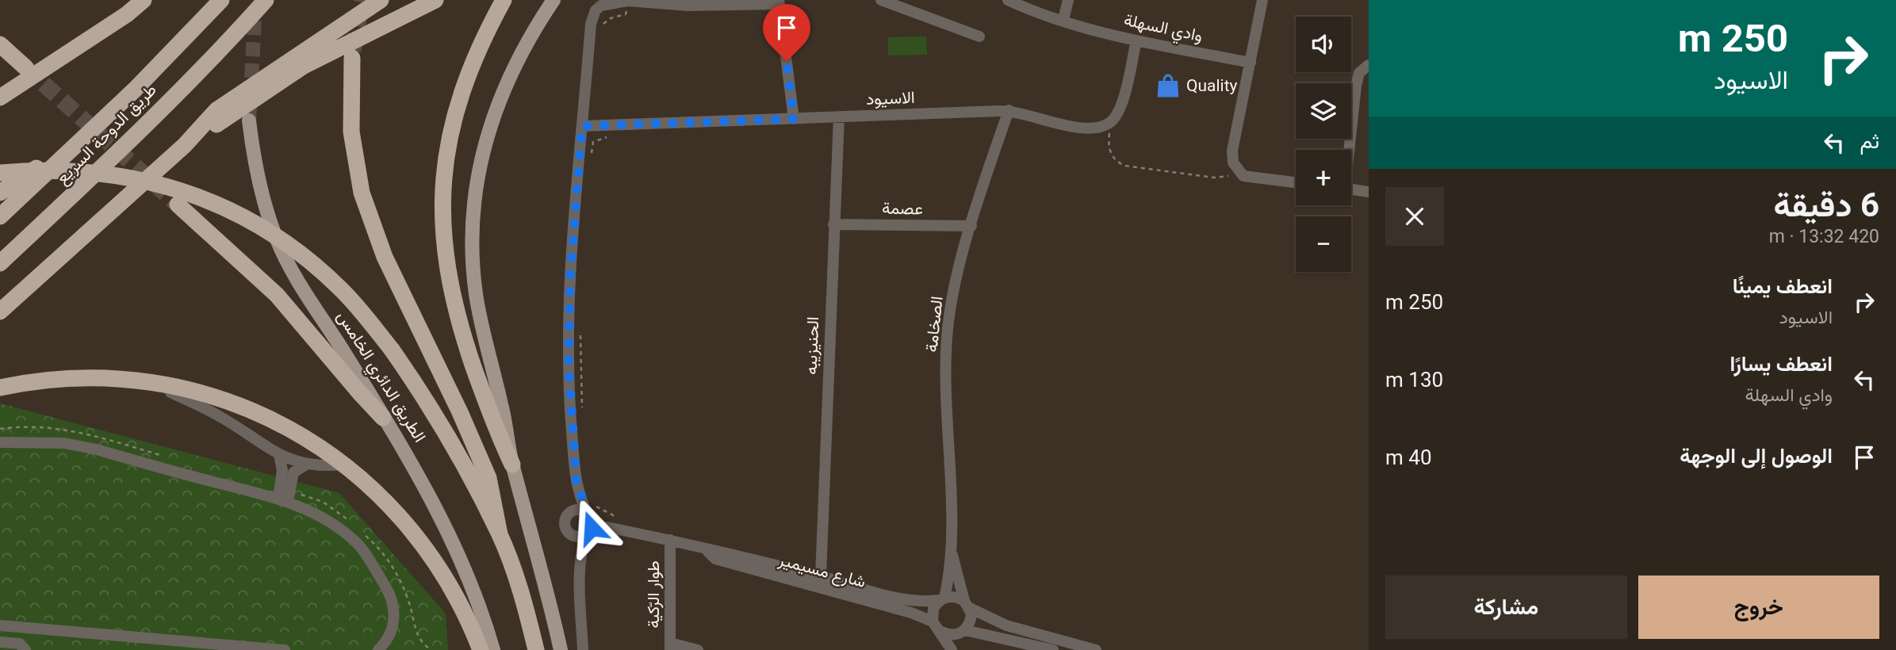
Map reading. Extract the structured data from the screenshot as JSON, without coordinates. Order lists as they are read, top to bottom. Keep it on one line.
{"streets":{"highway":["طريق الدوحة السريع"],"main road":["الطريق الدائري الخامس"],"street":["وادي السهلة","الاسيود","عصمة","الصخامة","الحنيزيبه","شارع مسيمير","طوار الرّكية"]},"crossings":[["الاسيود","الصخامة"],["الاسيود","الحنيزيبه"],["عصمة","الصخامة"],["عصمة","الحنيزيبه"],["الصخامة","شارع مسيمير"],["الحنيزيبه","شارع مسيمير"],["شارع مسيمير","طوار الرّكية"]],"places":{"shop":["Quality"]},"page":{"turn":["250 m","الاسيود"],"map_buttons":["+","−"],"then":"ثم","heading":["6 دقيقة","420 m · 13:32"],"list":[{"name":"انعطف يمينًا","note":"الاسيود","value":"250 m"},{"name":"انعطف يسارًا","note":"وادي السهلة","value":"130 m"},{"name":"الوصول إلى الوجهة","value":"40 m"}],"buttons":["خروج","مشاركة"]}}
